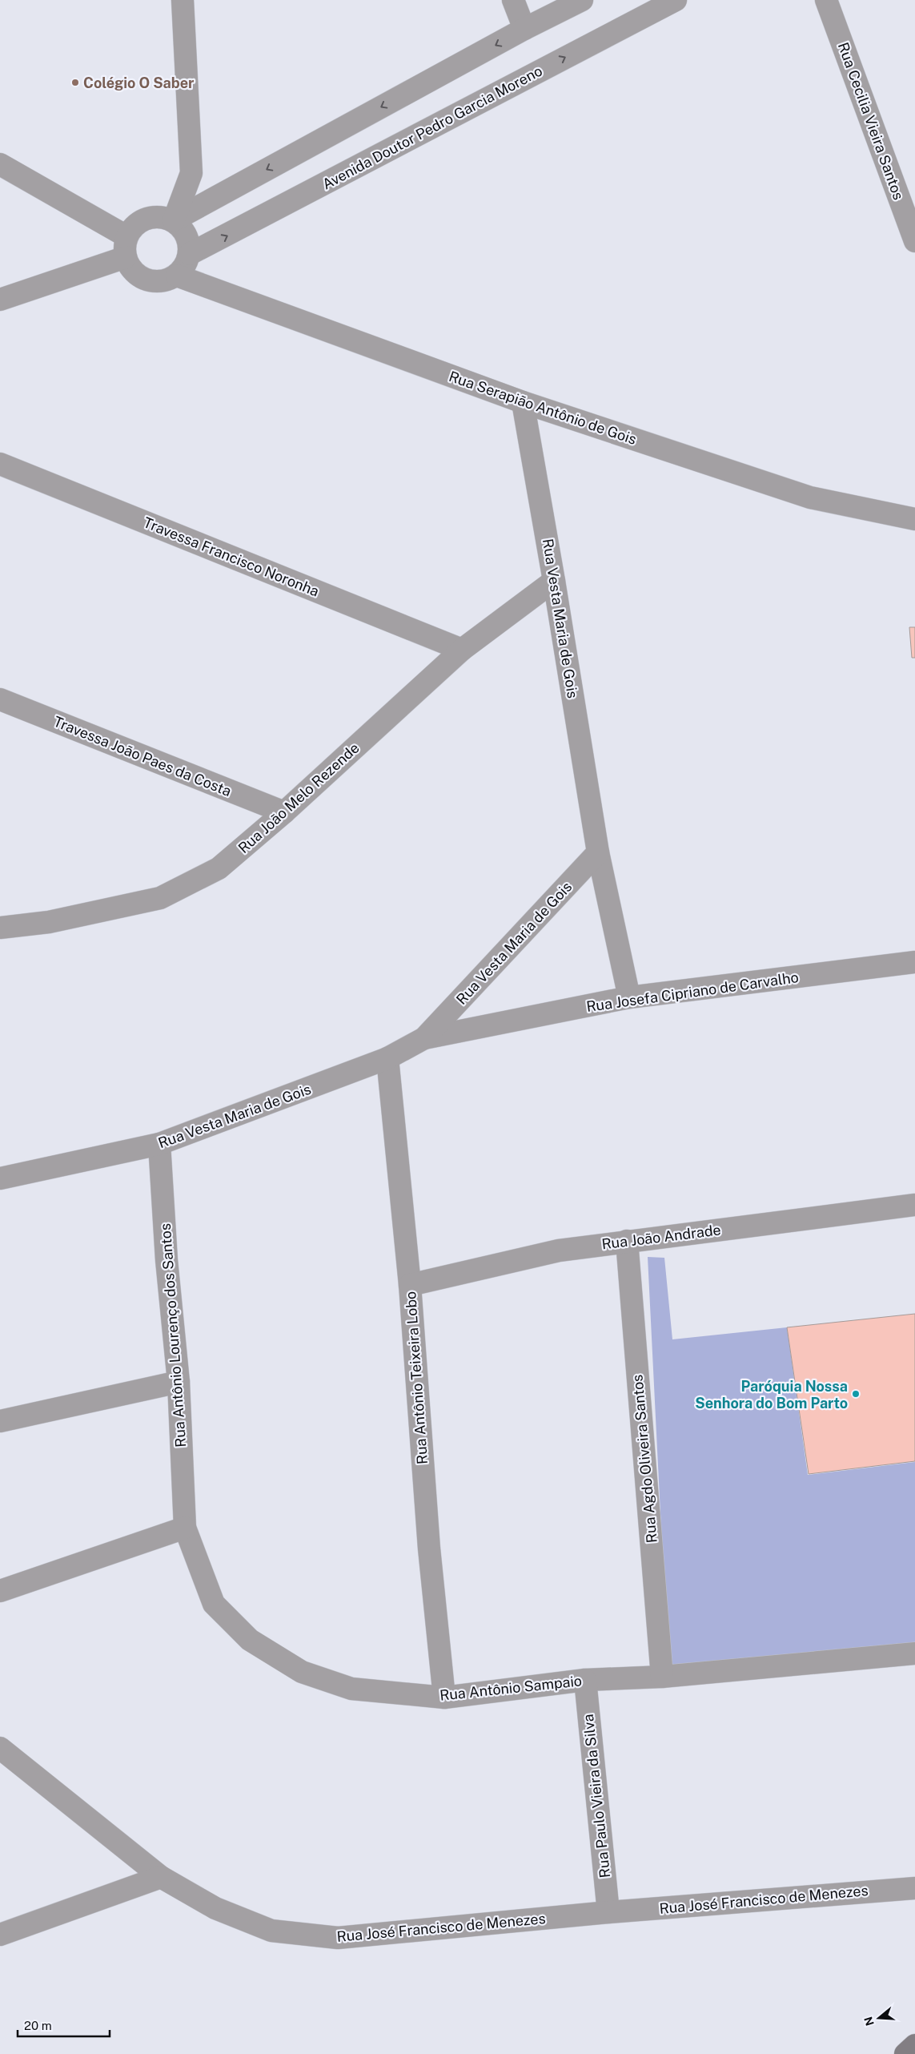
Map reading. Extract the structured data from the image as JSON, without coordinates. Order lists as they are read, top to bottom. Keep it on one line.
{"streets":{"street":["Rua Cecilia Vieira Santos","Avenida Doutor Pedro Garcia Moreno","Rua Serapião Antônio de Gois","Travessa Francisco Noronha","Rua Vesta Maria de Gois","Travessa João Paes da Costa","Rua João Melo Rezende","Rua Josefa Cipriano de Carvalho","Rua João Andrade","Rua Antônio Lourenço dos Santos","Rua Antônio Teixeira Lobo","Rua Agdo Oliveira Santos","Rua Antônio Sampaio","Rua Paulo Vieira da Silva","Rua José Francisco de Menezes"]},"crossings":[["Avenida Doutor Pedro Garcia Moreno","Rua Serapião Antônio de Gois"],["Rua Serapião Antônio de Gois","Rua Vesta Maria de Gois"],["Travessa Francisco Noronha","Rua João Melo Rezende"],["Rua Vesta Maria de Gois","Rua João Melo Rezende"],["Rua Vesta Maria de Gois","Rua Josefa Cipriano de Carvalho"],["Rua Vesta Maria de Gois","Rua Antônio Lourenço dos Santos"],["Rua Vesta Maria de Gois","Rua Antônio Teixeira Lobo"],["Travessa João Paes da Costa","Rua João Melo Rezende"],["Rua João Andrade","Rua Antônio Teixeira Lobo"],["Rua João Andrade","Rua Agdo Oliveira Santos"],["Rua Antônio Lourenço dos Santos","Rua Antônio Sampaio"],["Rua Antônio Teixeira Lobo","Rua Antônio Sampaio"],["Rua Agdo Oliveira Santos","Rua Antônio Sampaio"],["Rua Antônio Sampaio","Rua Paulo Vieira da Silva"],["Rua Paulo Vieira da Silva","Rua José Francisco de Menezes"]],"places":["Colégio O Saber","Paróquia Nossa Senhora do Bom Parto"],"scale_bar":"20 m","north":"left"}
